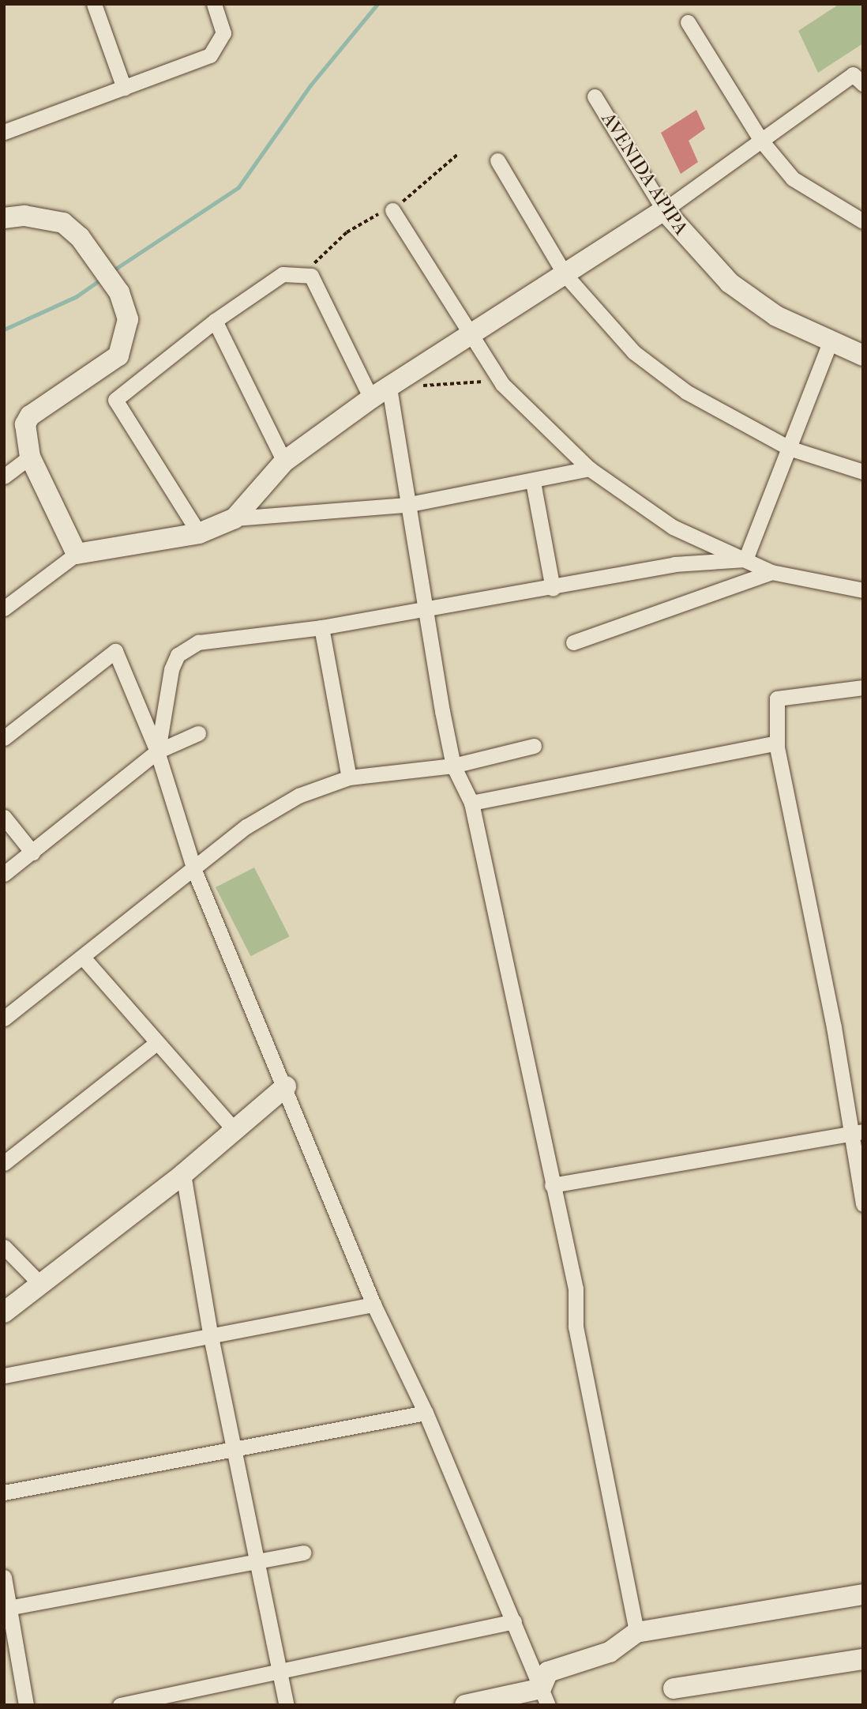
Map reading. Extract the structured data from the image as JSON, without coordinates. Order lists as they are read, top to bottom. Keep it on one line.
{"streets":{"street":["AVENIDA APIPA"]}}
